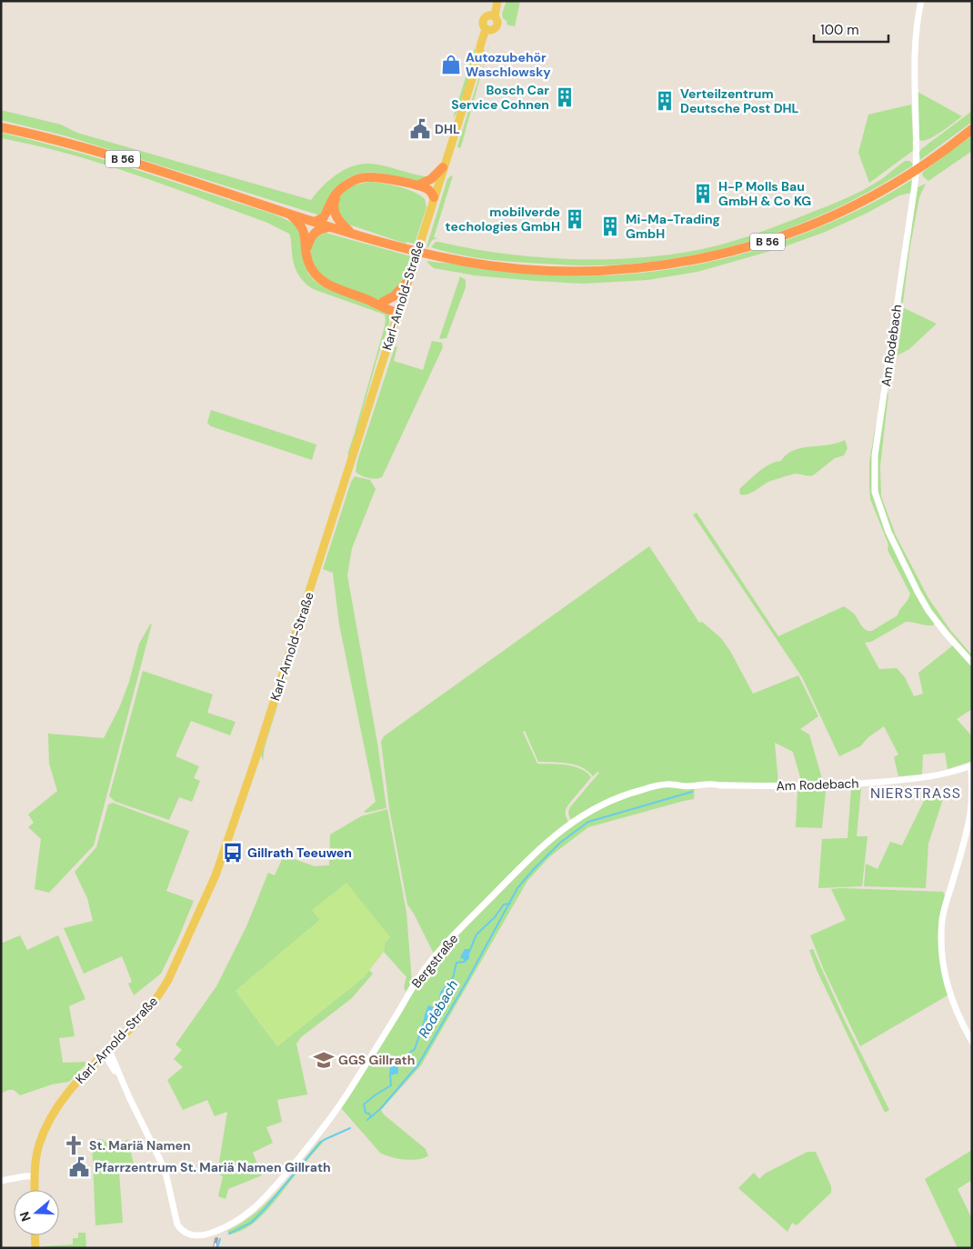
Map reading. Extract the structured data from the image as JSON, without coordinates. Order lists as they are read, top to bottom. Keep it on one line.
{"streets":{"highway":["B 56"],"main road":["Karl-Arnold-Straße"],"street":["Am Rodebach","Bergstraße"]},"crossings":[["Karl-Arnold-Straße","Bergstraße"],["Am Rodebach","Bergstraße"]],"districts":["NIERSTRASS"],"water":["Rodebach"],"places":{"shop":["Autozubehör Waschlowsky"],"building":["Bosch Car Service Cohnen","Verteilzentrum Deutsche Post DHL","H-P Molls Bau GmbH & Co KG","mobilverde techologies GmbH","Mi-Ma-Trading GmbH"],"public building":["DHL","Pfarrzentrum St. Mariä Namen Gillrath"],"bus stop":["Gillrath Teeuwen"],"school or university":["GGS Gillrath"],"church":["St. Mariä Namen"]},"scale_bar":"100 m","north":"left"}
